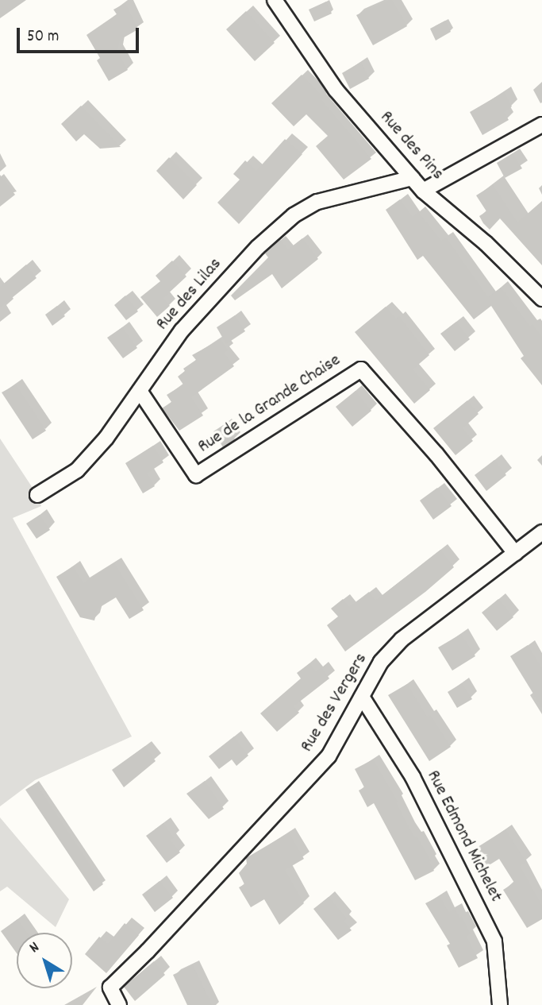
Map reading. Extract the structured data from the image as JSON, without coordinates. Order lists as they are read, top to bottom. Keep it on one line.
{"streets":{"street":["Rue des Pins","Rue des Lilas","Rue de la Grande Chaise","Rue des Vergers","Rue Edmond Michelet"]},"crossings":[["Rue des Pins","Rue des Lilas"],["Rue des Lilas","Rue de la Grande Chaise"],["Rue de la Grande Chaise","Rue des Vergers"],["Rue des Vergers","Rue Edmond Michelet"]],"scale_bar":"50 m","north":"top left"}
